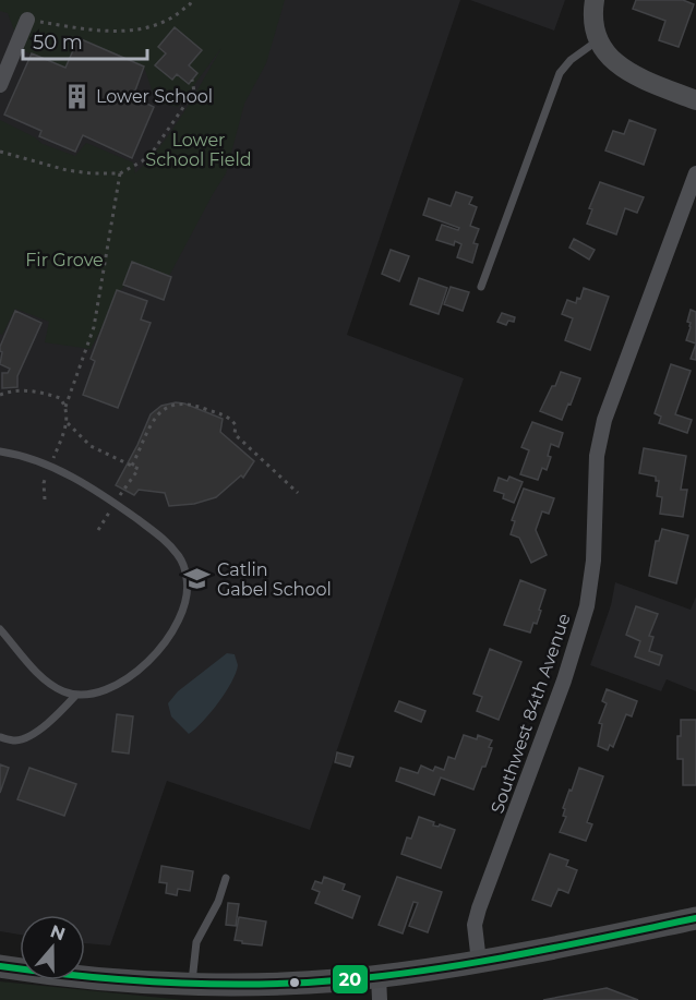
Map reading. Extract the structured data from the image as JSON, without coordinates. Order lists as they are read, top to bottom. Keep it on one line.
{"streets":{"street":["Southwest 84th Avenue"]},"parks":["Lower School Field","Fir Grove"],"places":{"building":["Lower School"],"school or university":["Catlin Gabel School"]},"lines":["transit line 20"],"scale_bar":"50 m","north":"top"}
